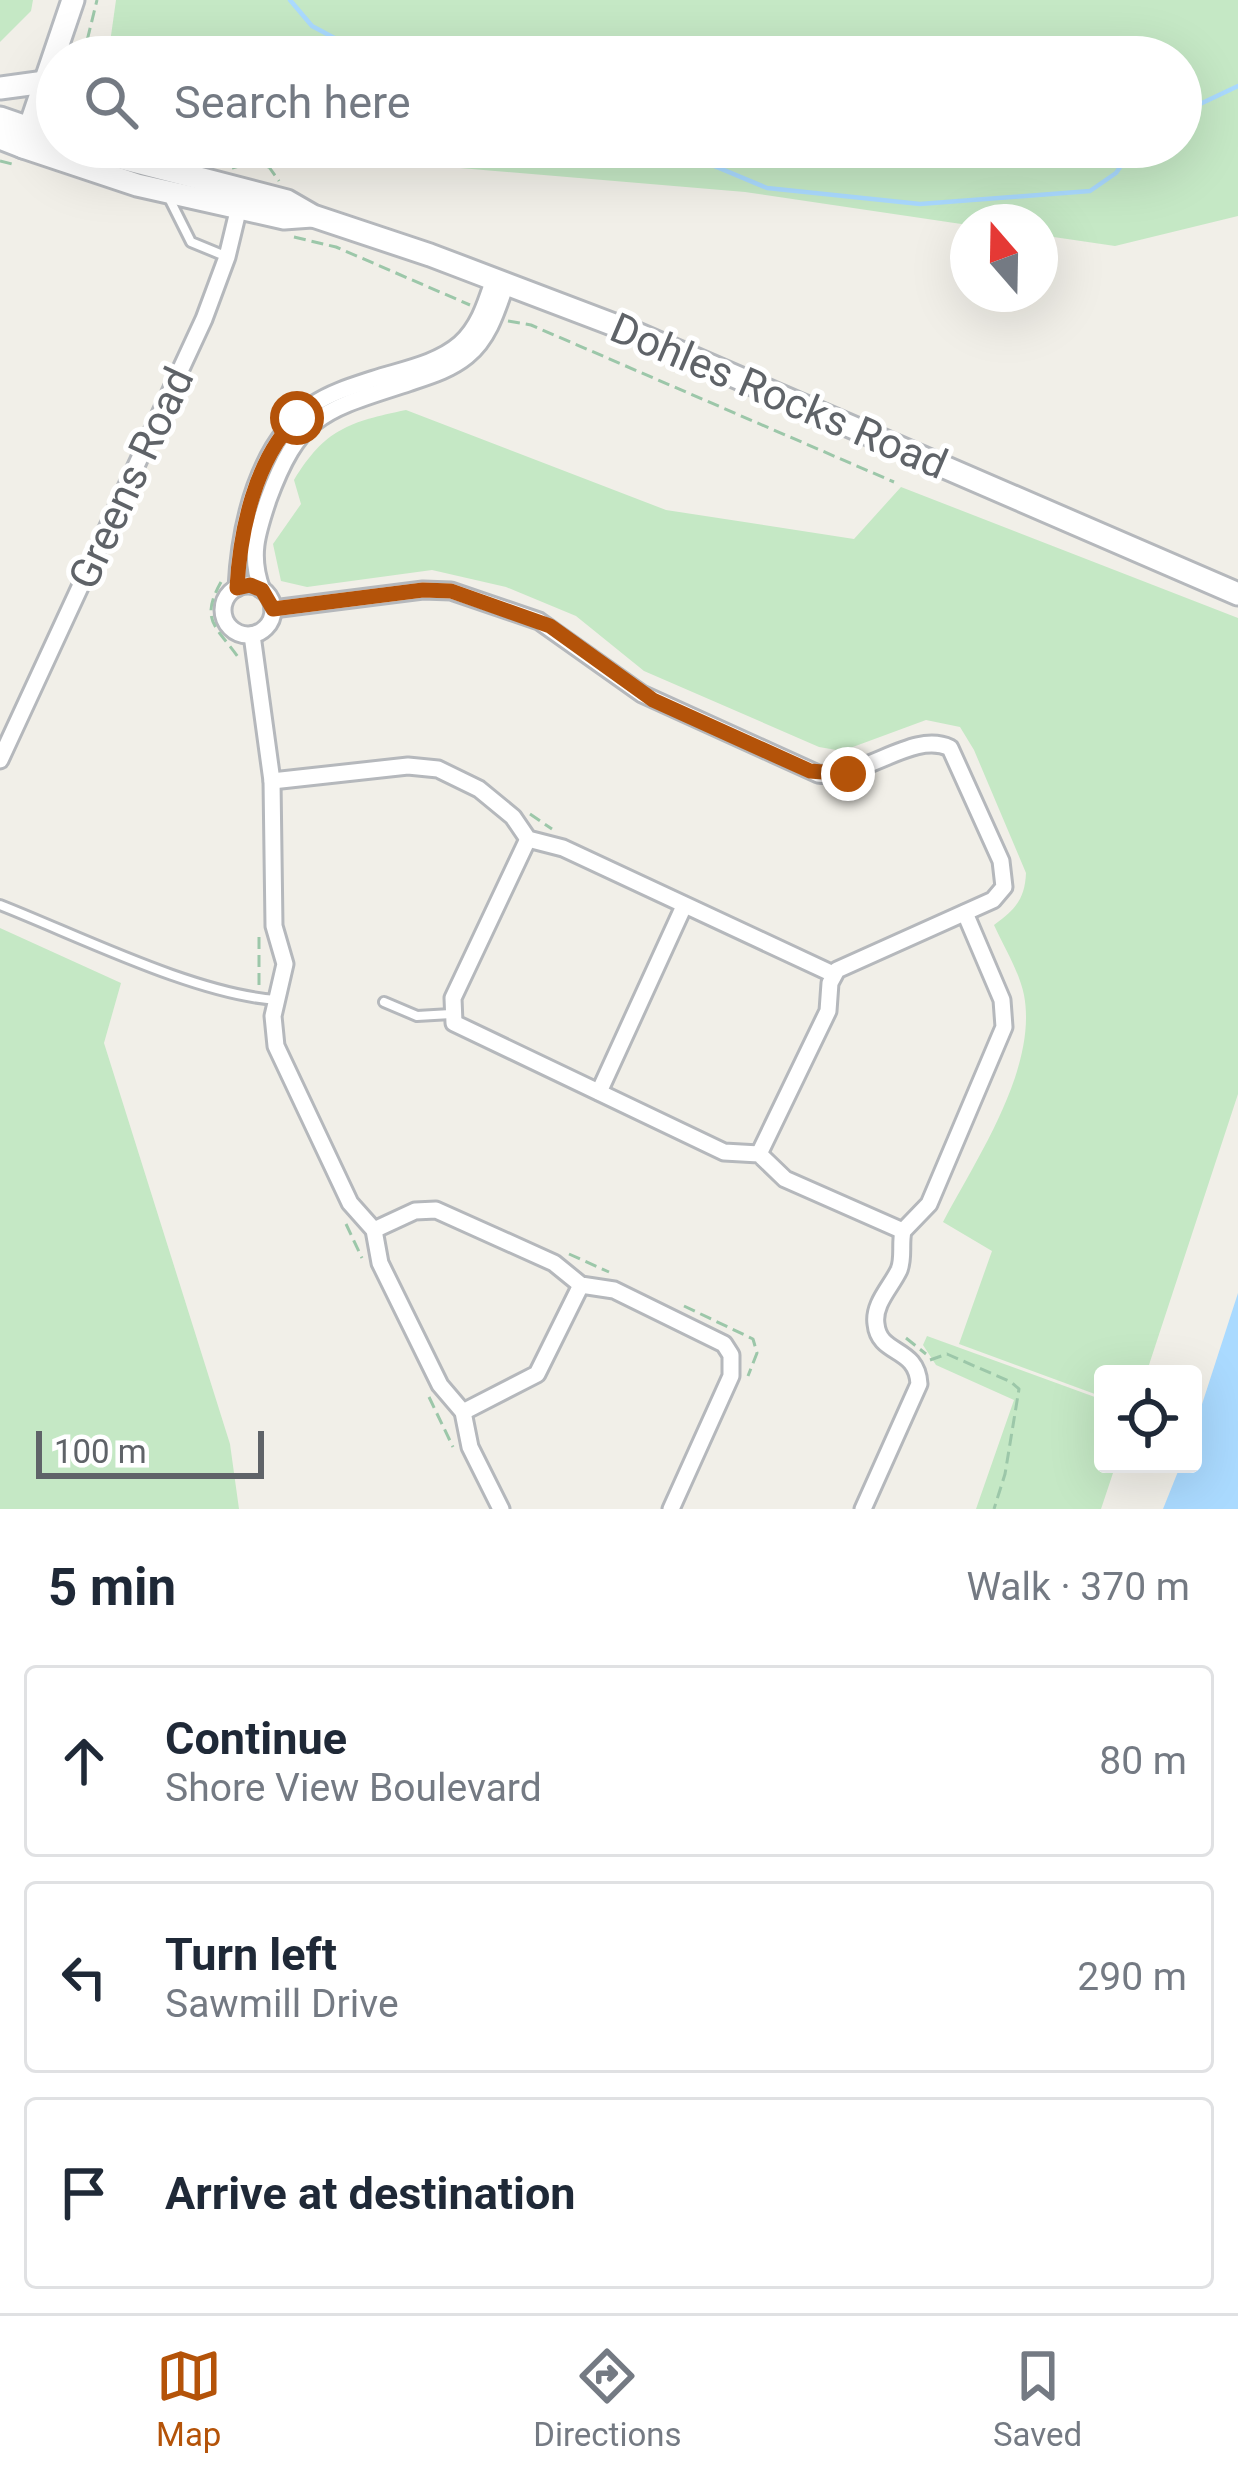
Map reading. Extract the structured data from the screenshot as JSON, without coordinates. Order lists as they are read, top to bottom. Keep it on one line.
{"streets":{"street":["Dohles Rocks Road","Greens Road"]},"crossings":[["Dohles Rocks Road","Greens Road"]],"scale_bar":"100 m","north":"top","page":{"search":"Search here","scale":"100 m","heading":["5 min","Walk · 370 m"],"list":[["Continue","Shore View Boulevard","80 m"],["Turn left","Sawmill Drive","290 m"],"Arrive at destination"],"nav":["Map","Directions","Saved"]}}
